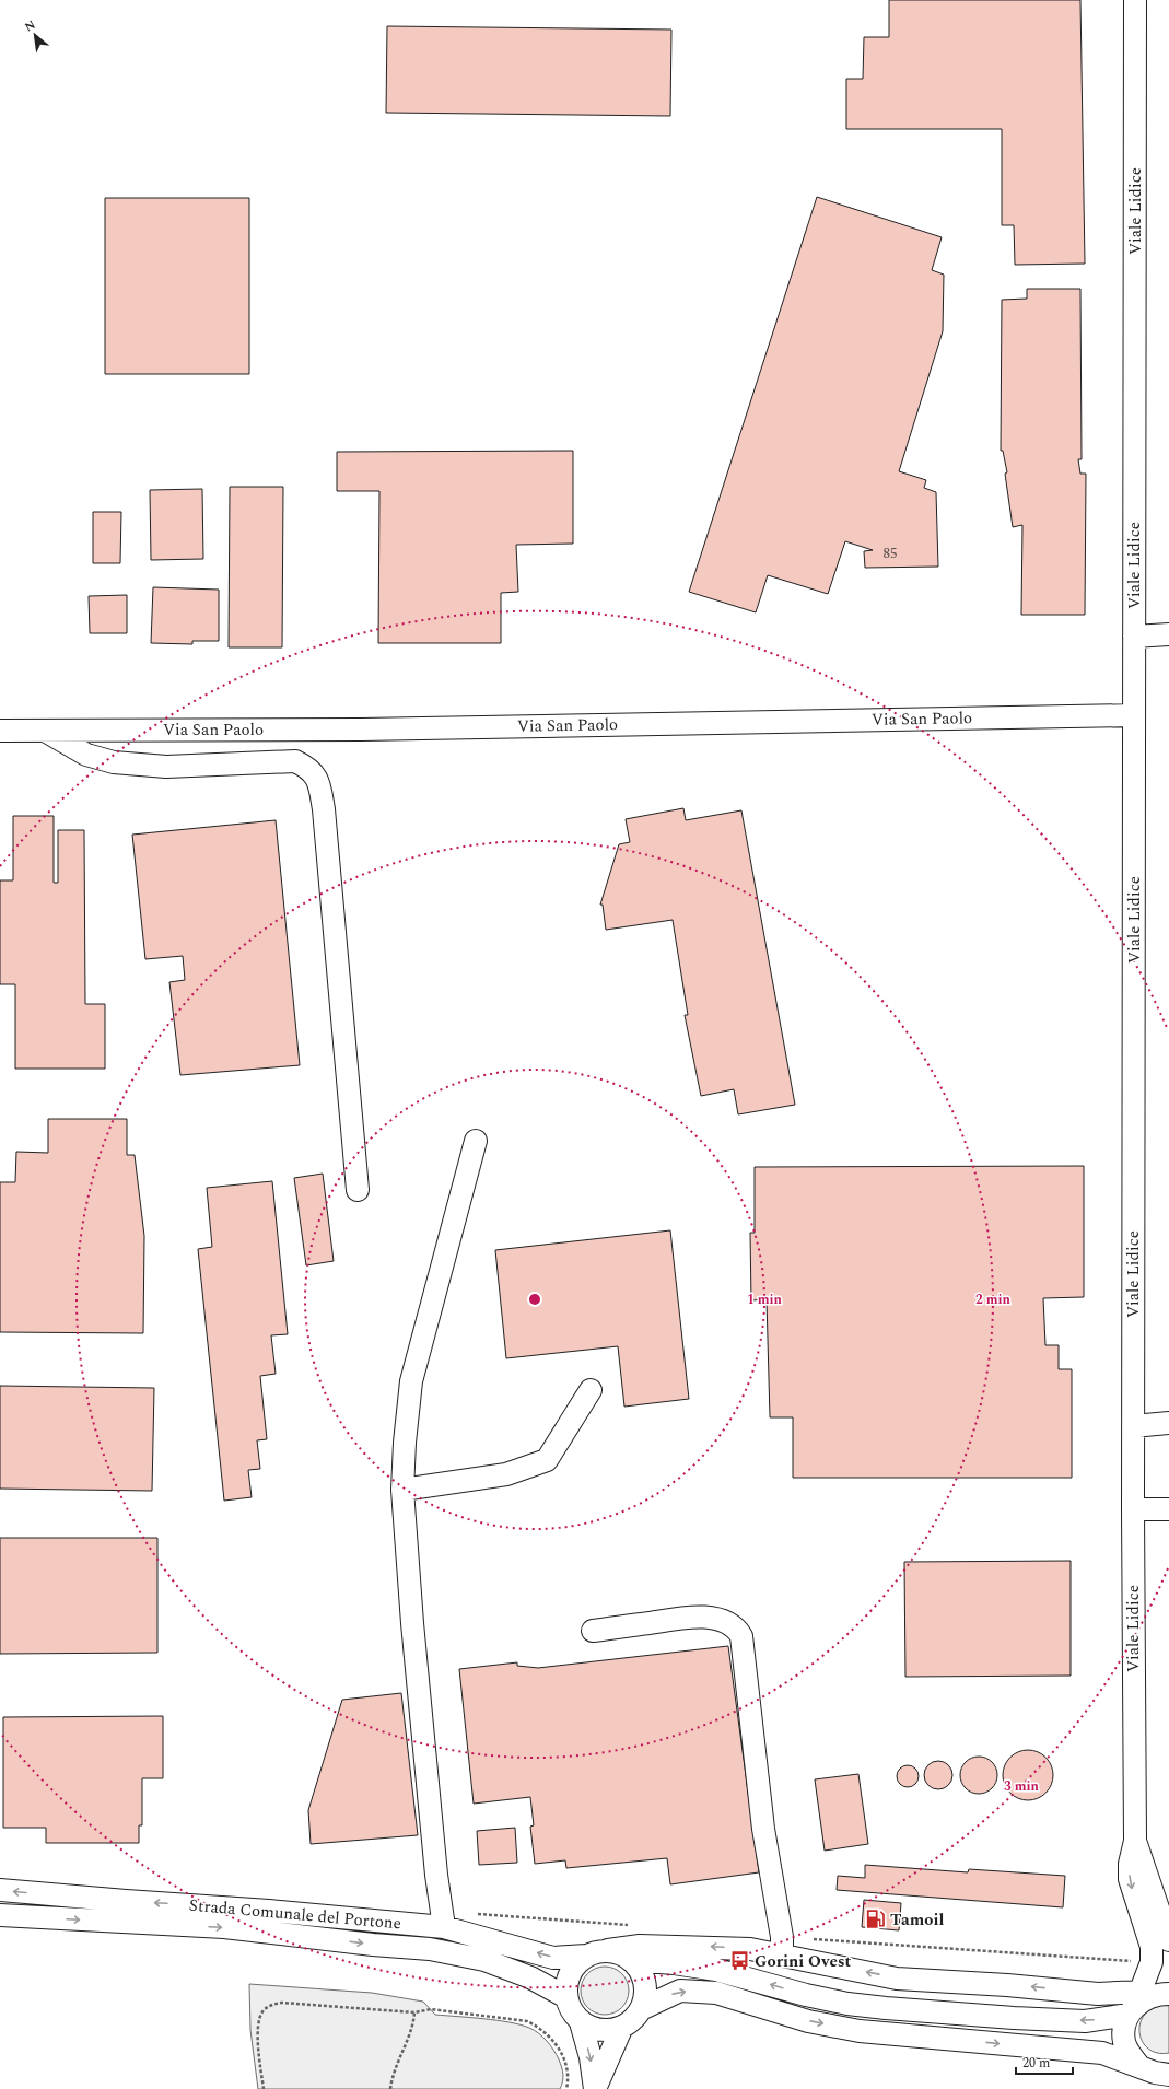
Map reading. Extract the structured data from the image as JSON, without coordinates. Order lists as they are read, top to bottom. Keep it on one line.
{"streets":{"street":["Viale Lidice","Via San Paolo","Strada Comunale del Portone"]},"crossings":[["Viale Lidice","Via San Paolo"],["Viale Lidice","Strada Comunale del Portone"]],"places":{"fuel station":["Tamoil"],"bus stop":["Gorini Ovest"]},"house_numbers":["85"],"scale_bar":"20 m","north":"top left","rings":["1 min","2 min","3 min"]}
